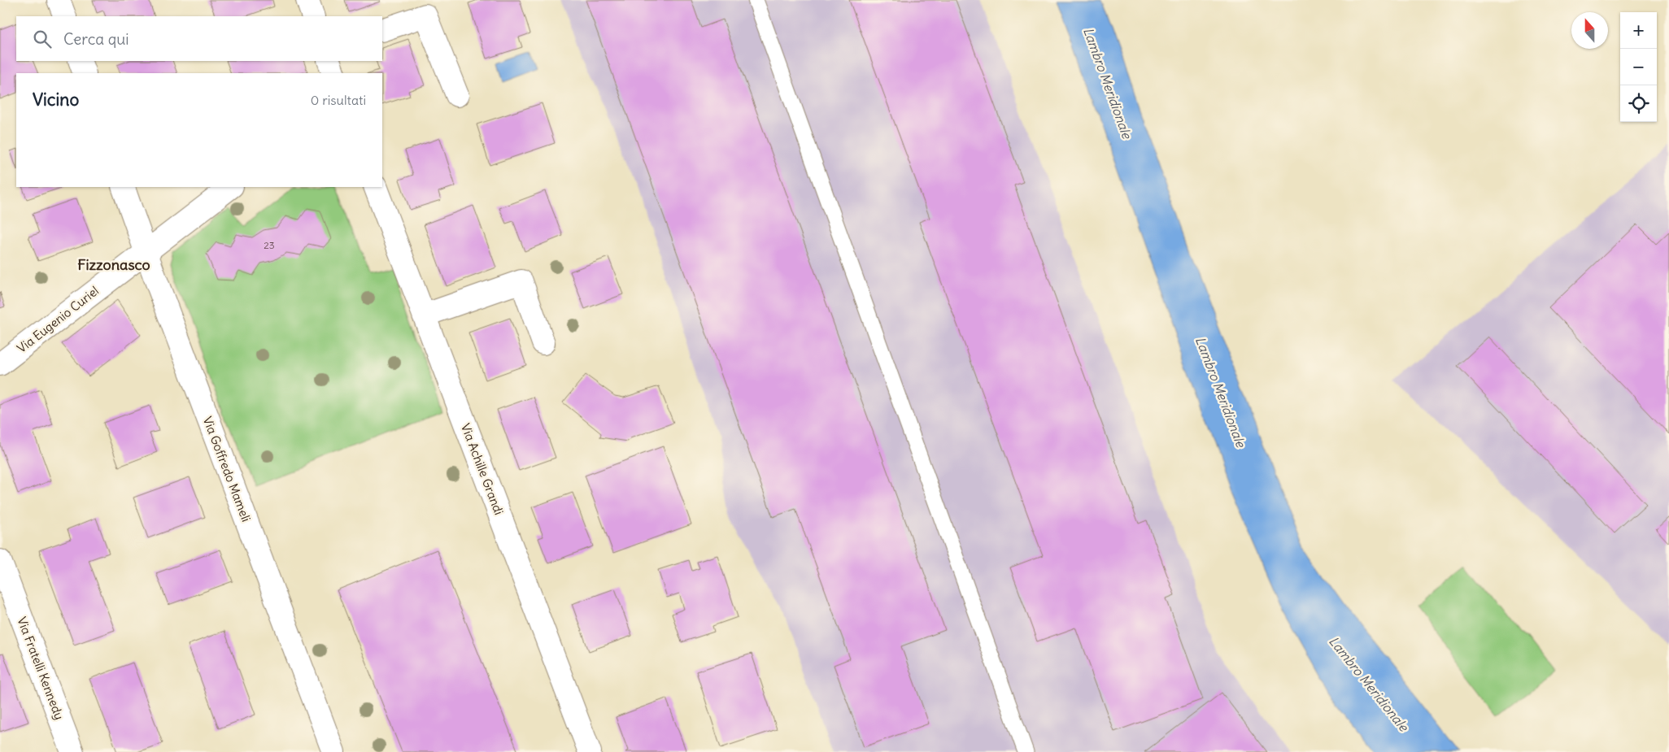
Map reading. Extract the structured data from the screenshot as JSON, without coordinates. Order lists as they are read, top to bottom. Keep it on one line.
{"streets":{"street":["Via Eugenio Curiel","Via Goffredo Mameli","Via Achille Grandi","Via Fratelli Kennedy"]},"crossings":[["Via Eugenio Curiel","Via Goffredo Mameli"]],"districts":["Fizzonasco"],"water":["Lambro Meridionale"],"house_numbers":["23"],"north":"top","page":{"map_buttons":["+","−"],"search":"Cerca qui","heading":["Vicino","0 risultati"]}}
